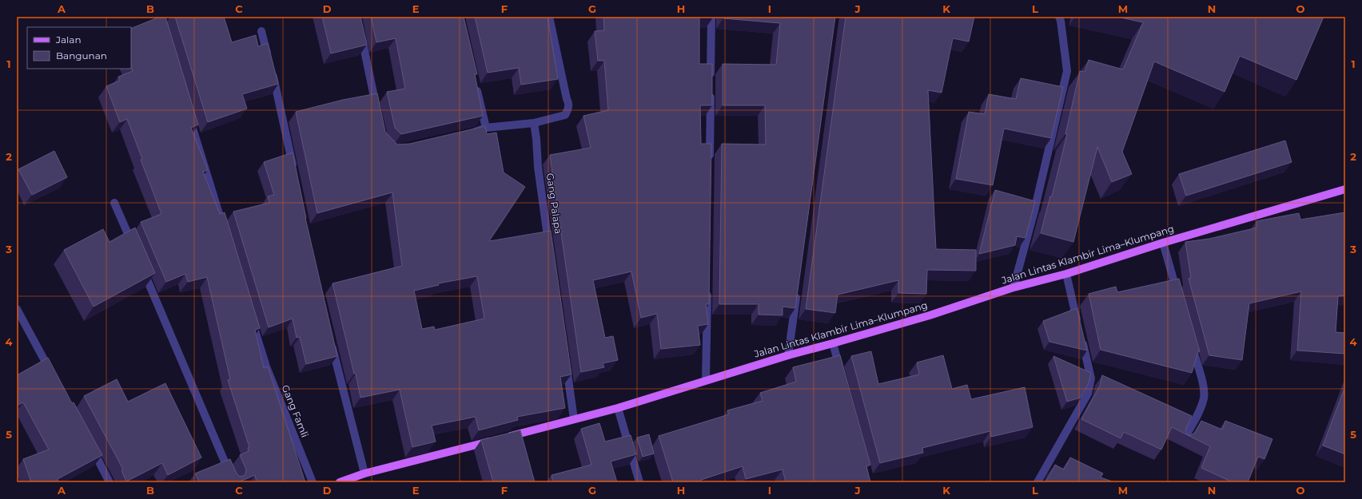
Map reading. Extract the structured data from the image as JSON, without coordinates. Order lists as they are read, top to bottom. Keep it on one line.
{"streets":{"main road":["Jalan Lintas Klambir Lima–Klumpang"],"street":["Gang Palapa","Gang Famli"]},"legend":["Jalan","Bangunan"],"grid":{"columns":["A","B","C","D","E","F","G","H","I","J","K","L","M","N","O"],"rows":["1","2","3","4","5"]}}
